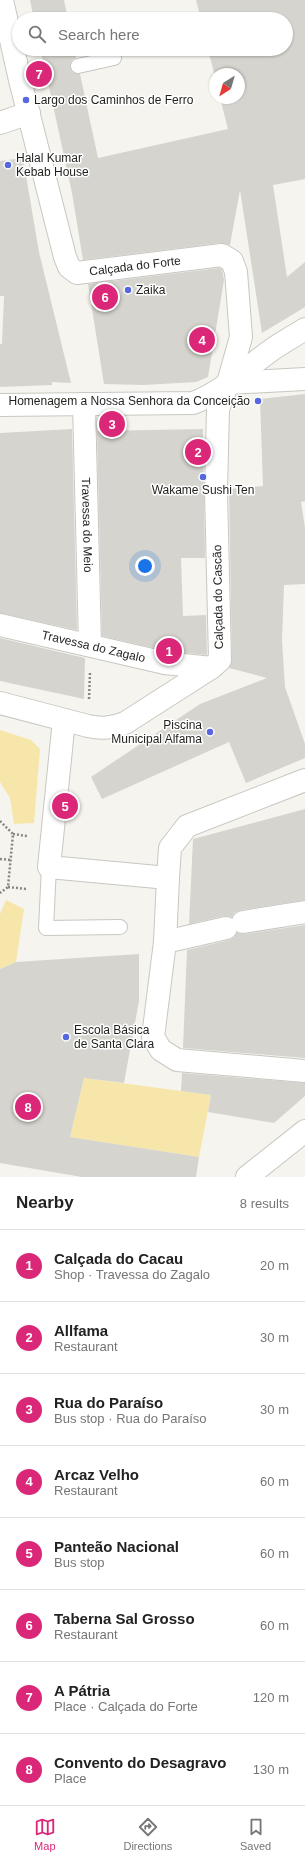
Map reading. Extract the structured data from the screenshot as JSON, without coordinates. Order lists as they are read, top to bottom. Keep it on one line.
{"streets":{"street":["Calçada do Forte","Travessa do Meio","Calçada do Cascão","Travessa do Zagalo"]},"crossings":[["Calçada do Forte","Calçada do Cascão"],["Travessa do Meio","Travessa do Zagalo"],["Calçada do Cascão","Travessa do Zagalo"]],"places":["Largo dos Caminhos de Ferro","Halal Kumar Kebab House","Zaika","Homenagem a Nossa Senhora da Conceição","Wakame Sushi Ten","Piscina Municipal Alfama","Escola Básica de Santa Clara"],"north":"bottom left","page":{"search":"Search here","pins":["7","6","4","3","2","1","5","8"],"heading":["Nearby","8 results"],"list":[{"mark":"1","name":"Calçada do Cacau","note":"Shop · Travessa do Zagalo","value":"20 m"},{"mark":"2","name":"Allfama","note":"Restaurant","value":"30 m"},{"mark":"3","name":"Rua do Paraíso","note":"Bus stop · Rua do Paraíso","value":"30 m"},{"mark":"4","name":"Arcaz Velho","note":"Restaurant","value":"60 m"},{"mark":"5","name":"Panteão Nacional","note":"Bus stop","value":"60 m"},{"mark":"6","name":"Taberna Sal Grosso","note":"Restaurant","value":"60 m"},{"mark":"7","name":"A Pátria","note":"Place · Calçada do Forte","value":"120 m"},{"mark":"8","name":"Convento do Desagravo","note":"Place","value":"130 m"}],"nav":["Map","Directions","Saved"]}}
